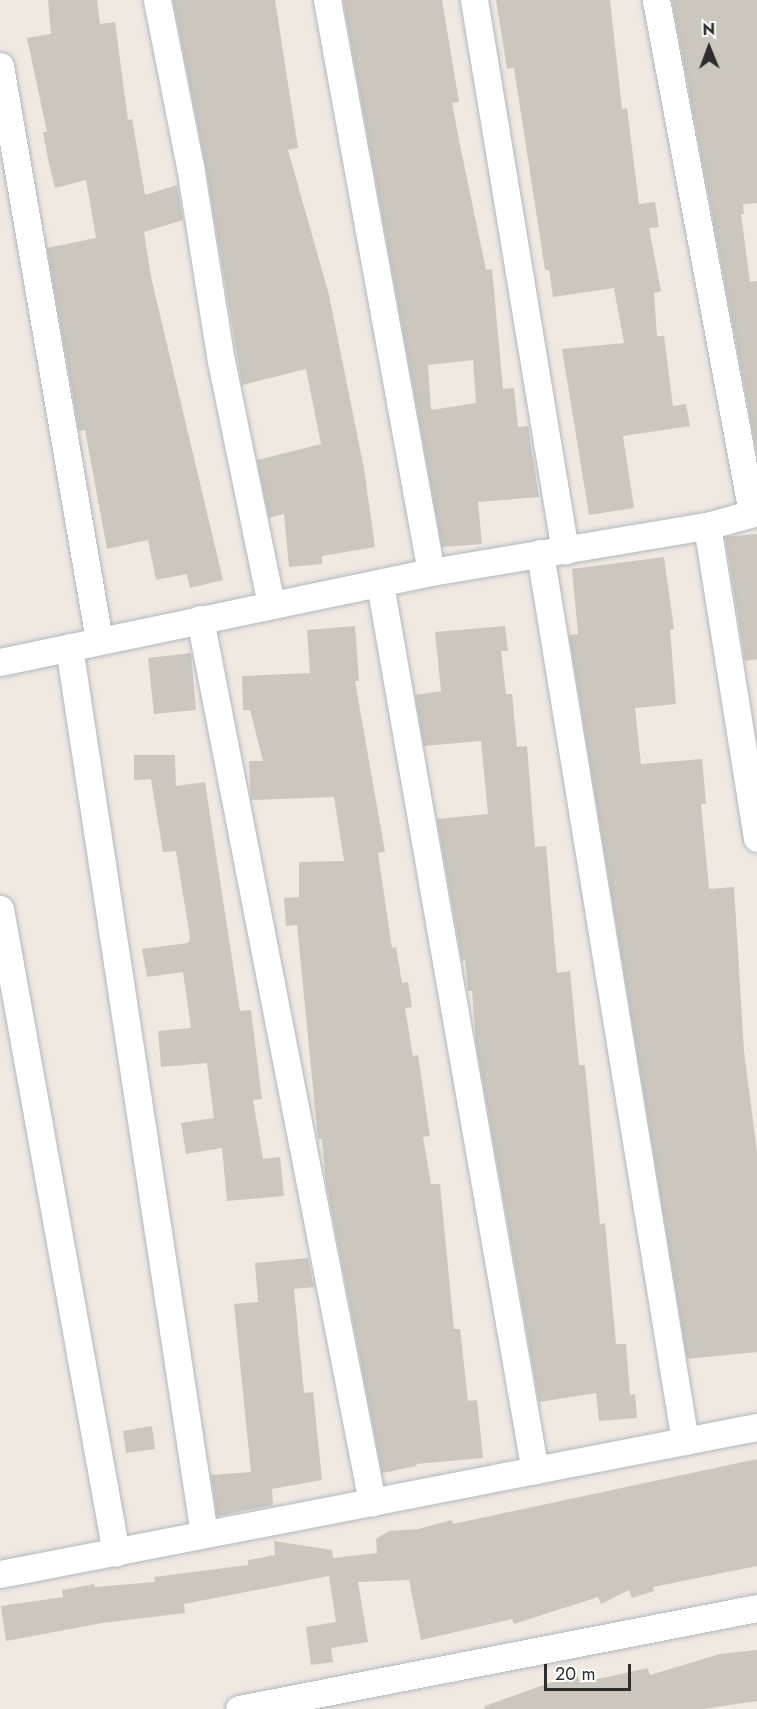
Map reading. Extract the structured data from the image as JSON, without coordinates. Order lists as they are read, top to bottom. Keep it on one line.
{"scale_bar":"20 m","north":"top"}
